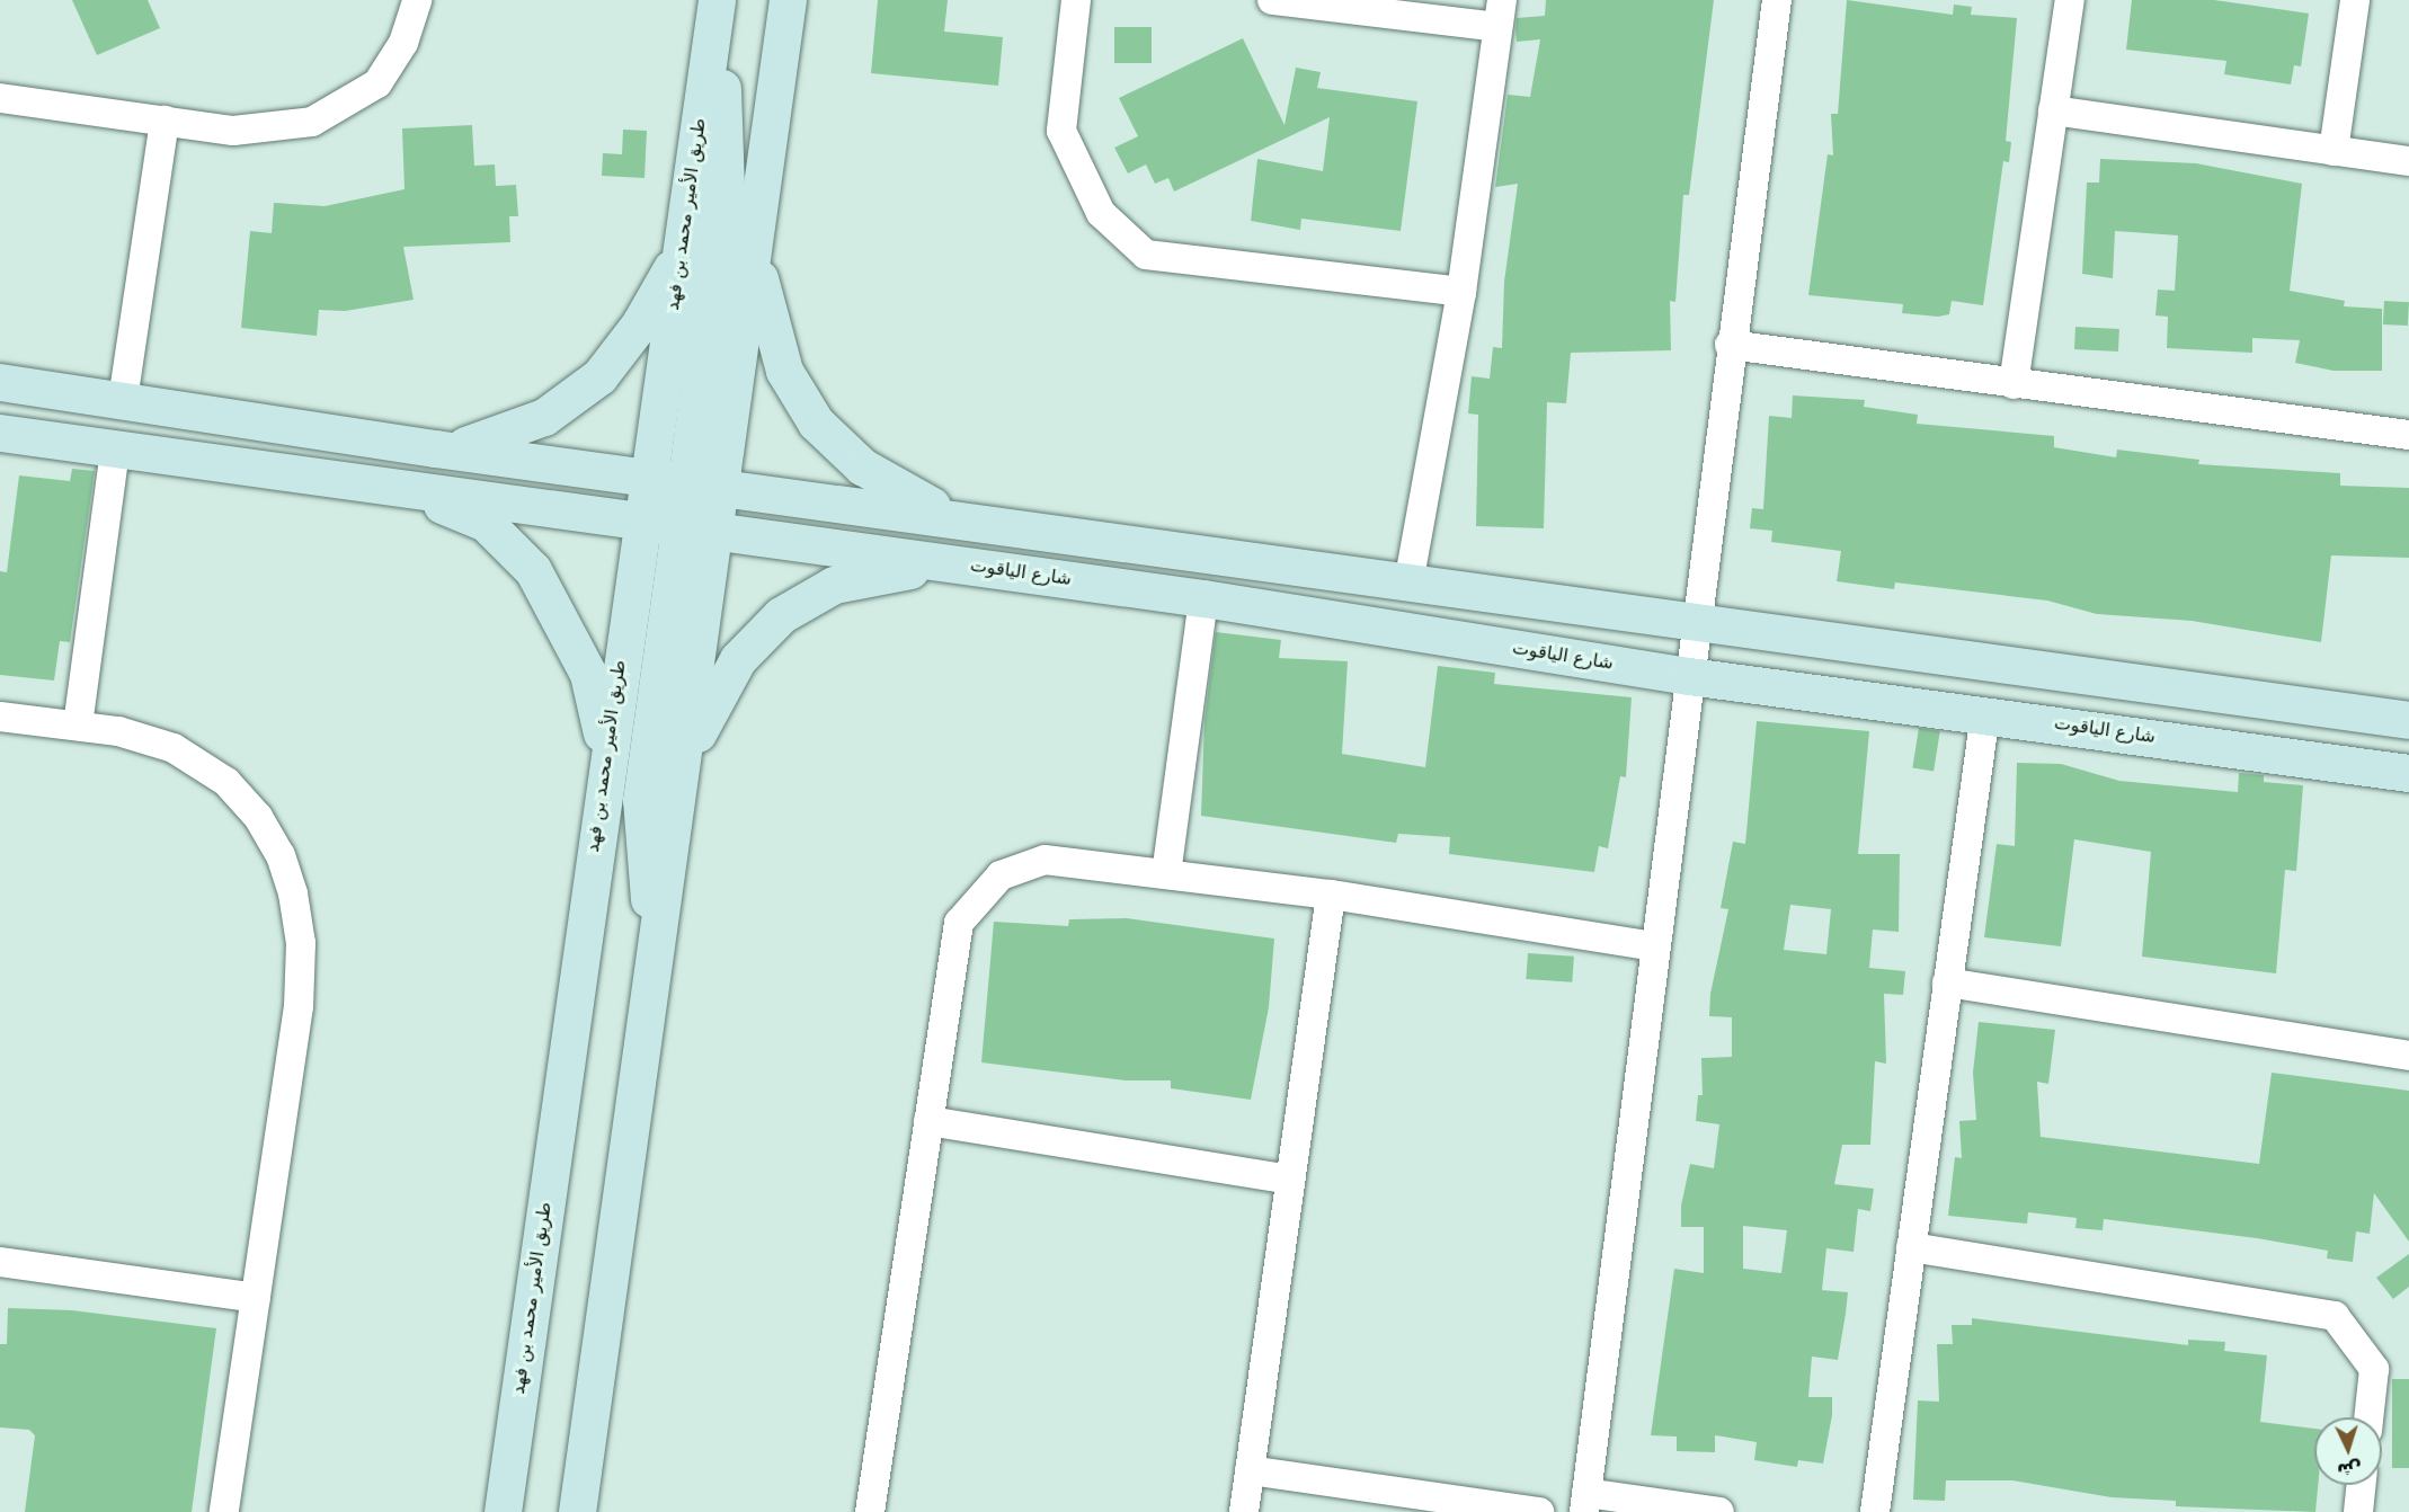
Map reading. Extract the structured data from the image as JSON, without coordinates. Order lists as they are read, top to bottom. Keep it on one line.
{"streets":{"street":["طريق الأمير محمد بن فهد","شارع الياقوت"]},"crossings":[["طريق الأمير محمد بن فهد","شارع الياقوت"]],"north":"bottom"}
